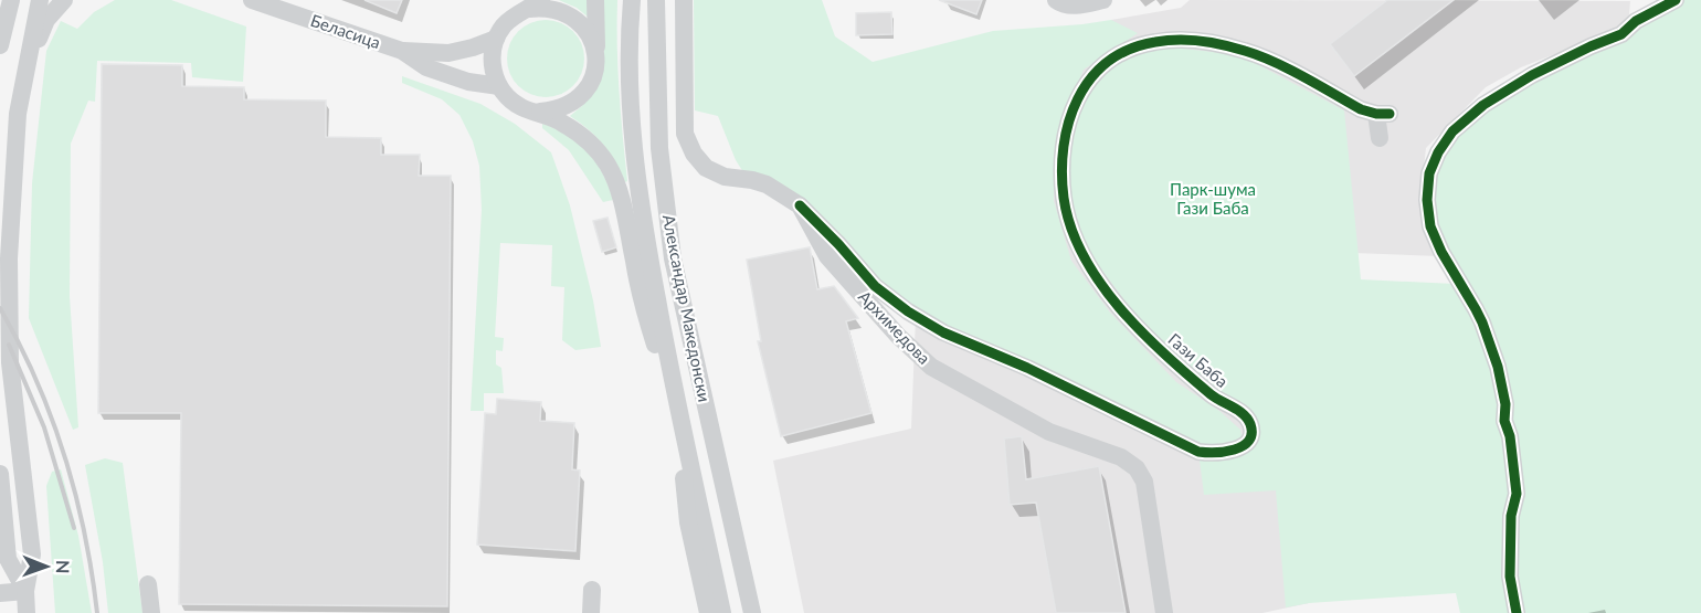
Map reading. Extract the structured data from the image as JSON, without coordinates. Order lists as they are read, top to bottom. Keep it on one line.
{"streets":{"street":["Беласица","Александар Македонски","Архимедова","Гази Баба"]},"crossings":[["Архимедова","Гази Баба"]],"parks":["Парк-шума Гази Баба"],"north":"right"}
